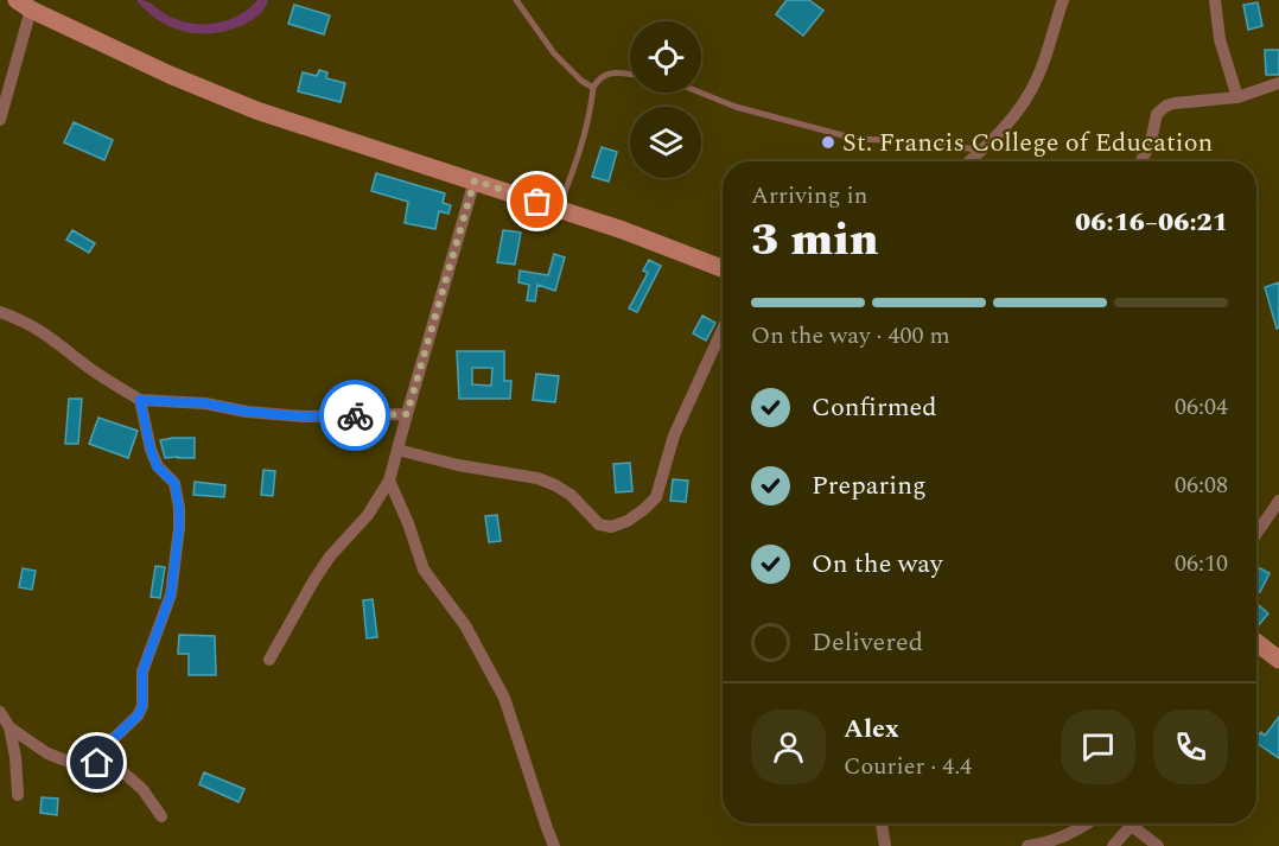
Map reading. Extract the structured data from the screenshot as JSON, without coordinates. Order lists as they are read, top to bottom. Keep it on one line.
{"places":["St. Francis College of Education"],"page":{"heading":["3 min","Arriving in","06:16–06:21"],"panel":["Alex","Courier · 4.4"],"bar":"On the way · 400 m","list":[["Confirmed","06:04"],["Preparing","06:08"],["On the way","06:10"],"Delivered"]}}
